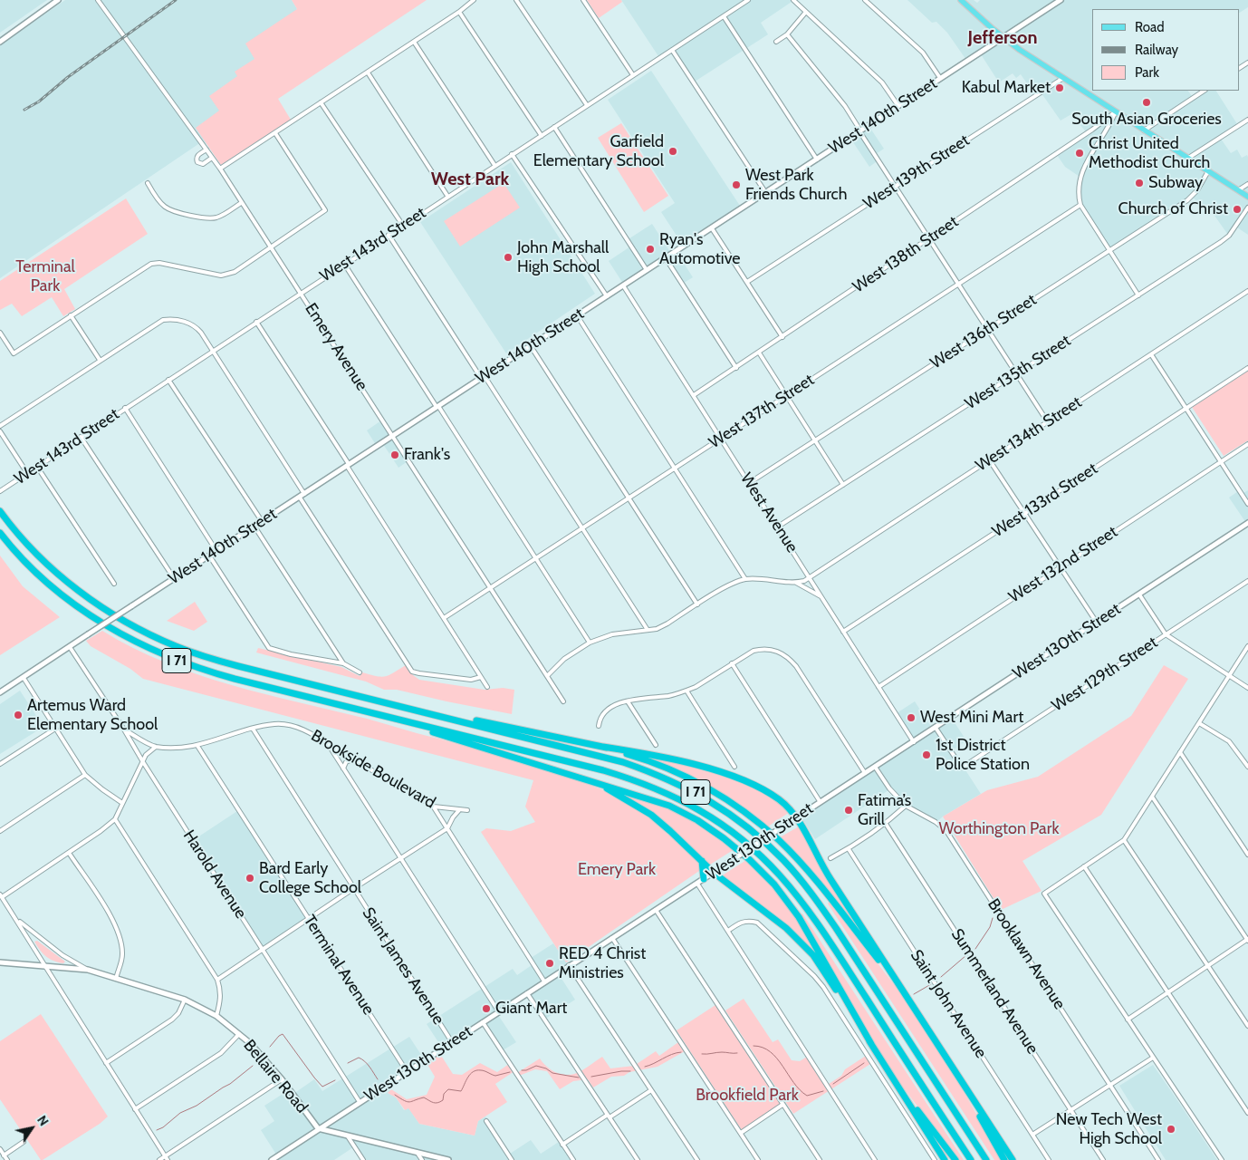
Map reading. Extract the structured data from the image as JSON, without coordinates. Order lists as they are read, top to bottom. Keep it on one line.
{"streets":{"highway":["I 71"],"street":["West 140th Street","West 139th Street","West 143rd Street","West 138th Street","West 136th Street","Emery Avenue","West 135th Street","West 137th Street","West 134th Street","West 133rd Street","West Avenue","West 132nd Street","West 130th Street","West 129th Street","Brookside Boulevard","Harold Avenue","Brooklawn Avenue","Terminal Avenue","Saint James Avenue","Summerland Avenue","Saint John Avenue","Bellaire Road"]},"crossings":[["West 140th Street","Emery Avenue"],["West 140th Street","West Avenue"],["West 140th Street","Harold Avenue"],["West 143rd Street","Emery Avenue"],["West 138th Street","West Avenue"],["West 136th Street","West Avenue"],["Emery Avenue","West 137th Street"],["West 135th Street","West Avenue"],["West 137th Street","West Avenue"],["West 134th Street","West Avenue"],["West 133rd Street","West Avenue"],["West Avenue","West 132nd Street"],["West Avenue","West 130th Street"],["West 130th Street","West 129th Street"],["West 130th Street","Harold Avenue"],["West 130th Street","Brooklawn Avenue"],["West 130th Street","Terminal Avenue"],["West 130th Street","Saint James Avenue"],["West 130th Street","Bellaire Road"],["Brookside Boulevard","Harold Avenue"],["Brookside Boulevard","Terminal Avenue"],["Brookside Boulevard","Saint James Avenue"]],"districts":["Jefferson","West Park"],"parks":["Terminal Park","Worthington Park","Emery Park","Brookfield Park"],"places":["Kabul Market","South Asian Groceries","Garfield Elementary School","Christ United Methodist Church","Subway","West Park Friends Church","Church of Christ","Ryan's Automotive","John Marshall High School","Frank's","Artemus Ward Elementary School","West Mini Mart","1st District Police Station","Fatima’s Grill","Bard Early College School","RED 4 Christ Ministries","Giant Mart","New Tech West High School"],"legend":["Road","Railway","Park"],"north":"top right"}
